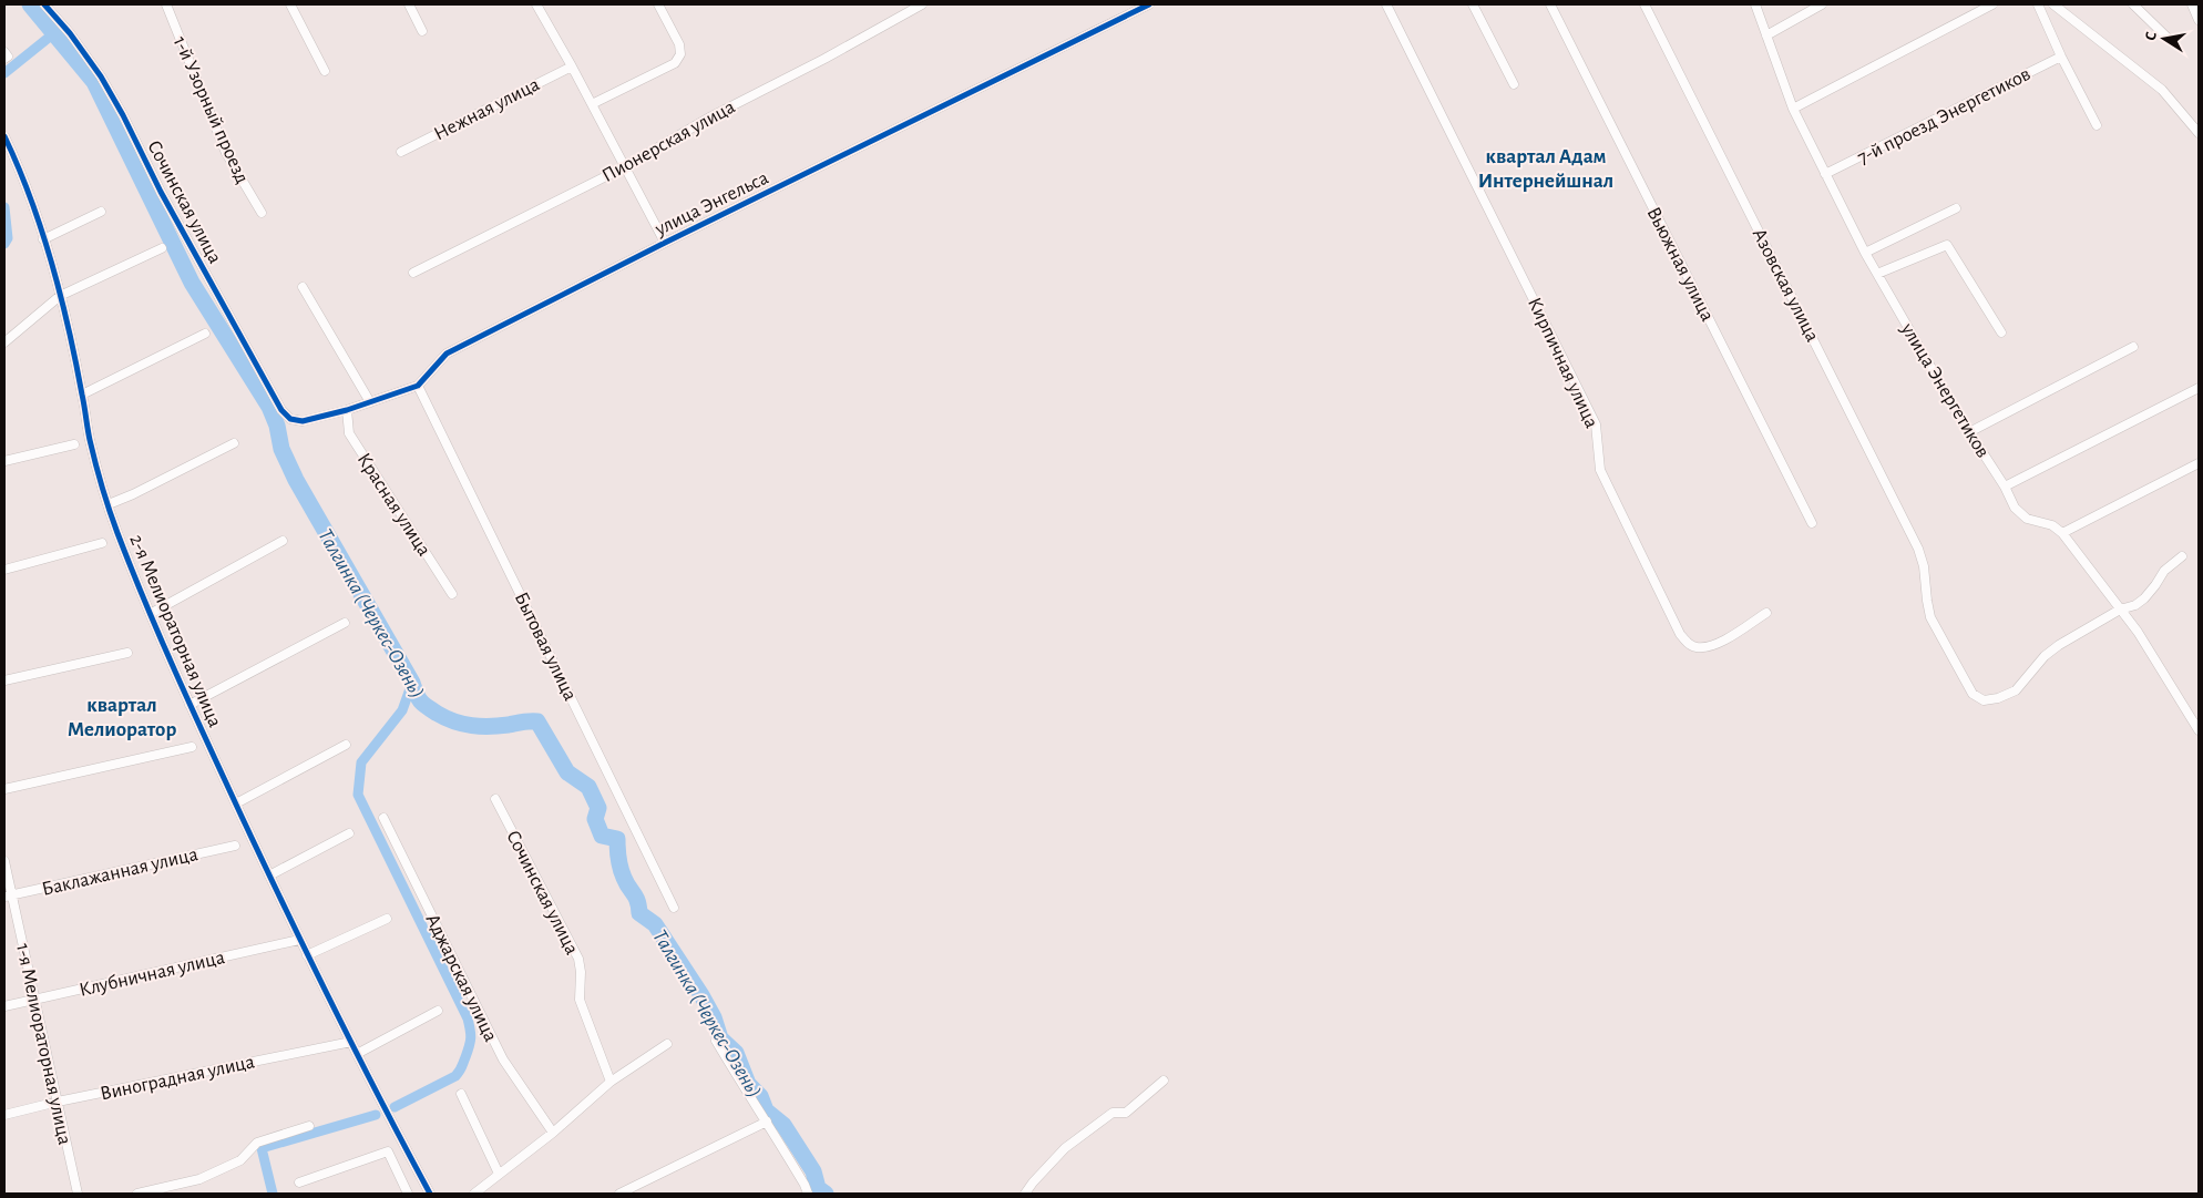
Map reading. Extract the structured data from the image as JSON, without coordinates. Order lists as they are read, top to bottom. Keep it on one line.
{"streets":{"street":["Нежная улица","1-й Узорный проезд","7-й проезд Энергетиков","Пионерская улица","Сочинская улица","улица Энгельса","Вьюжная улица","Азовская улица","Кирпичная улица","улица Энергетиков","Красная улица","2-я Мелиораторная улица","Бытовая улица","Баклажанная улица","Клубничная улица","Аджарская улица","1-я Мелиораторная улица","Виноградная улица"]},"crossings":[["7-й проезд Энергетиков","улица Энергетиков"],["Сочинская улица","улица Энгельса"],["улица Энгельса","Красная улица"],["улица Энгельса","Бытовая улица"],["Азовская улица","улица Энергетиков"],["2-я Мелиораторная улица","Клубничная улица"],["2-я Мелиораторная улица","Виноградная улица"],["Баклажанная улица","1-я Мелиораторная улица"],["Клубничная улица","1-я Мелиораторная улица"],["1-я Мелиораторная улица","Виноградная улица"]],"districts":["квартал Адам Интернейшнал","квартал Мелиоратор"],"water":["Талгинка (Черкес-Озень)"],"north":"left"}
